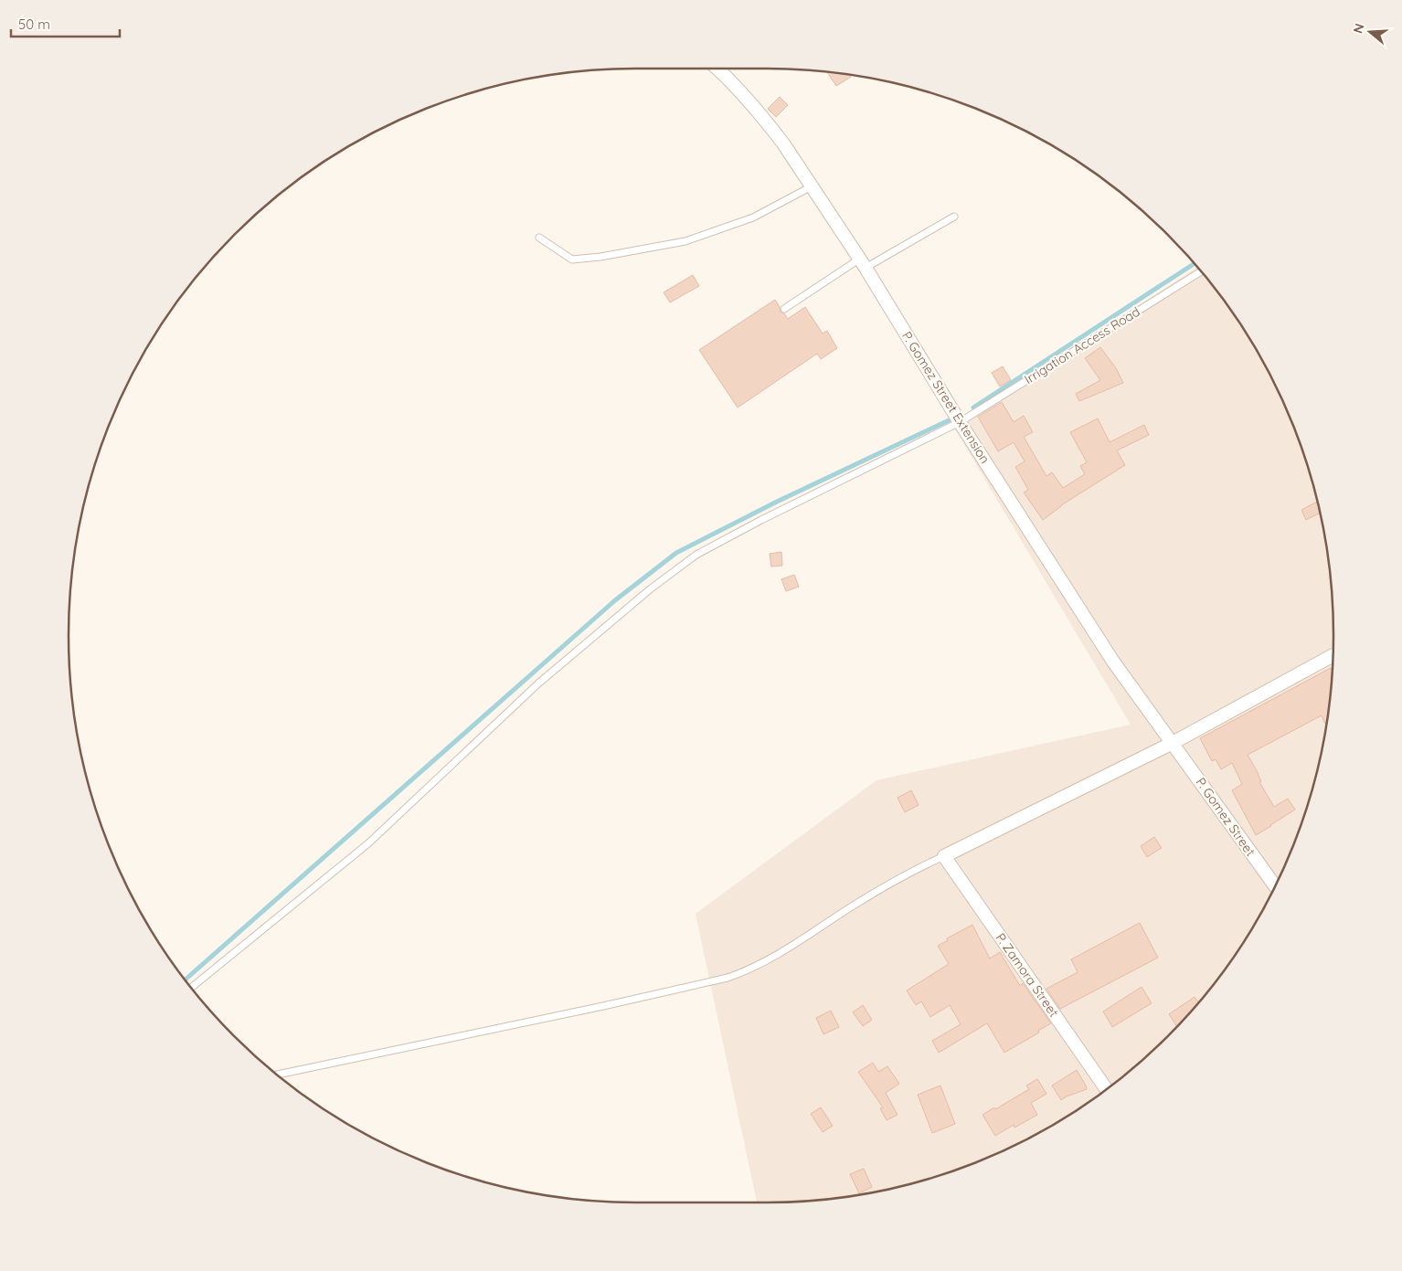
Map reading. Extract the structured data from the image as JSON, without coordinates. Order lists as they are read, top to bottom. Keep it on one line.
{"streets":{"street":["P. Gomez Street Extension","P. Gomez Street","P. Zamora Street"],"lane":["Irrigation Access Road"]},"crossings":[["Irrigation Access Road","P. Gomez Street Extension"],["P. Gomez Street Extension","P. Gomez Street"]],"scale_bar":"50 m","north":"left"}
